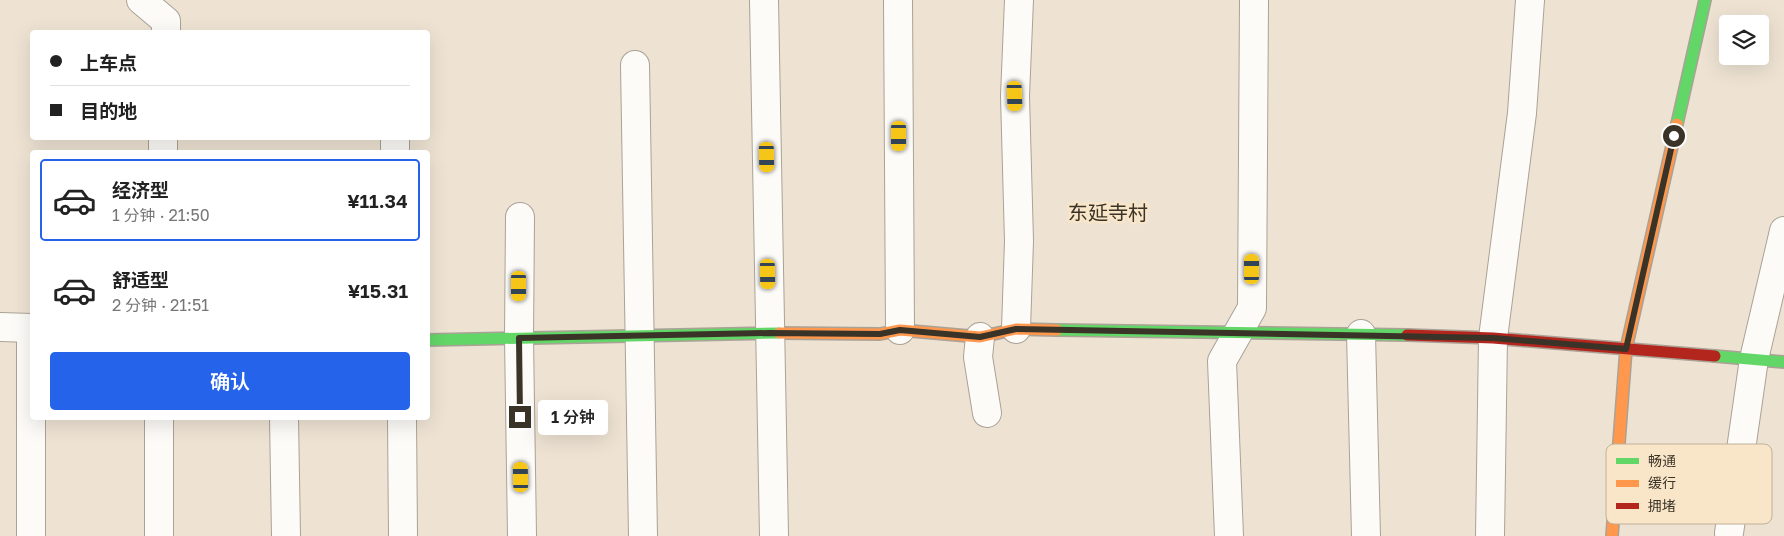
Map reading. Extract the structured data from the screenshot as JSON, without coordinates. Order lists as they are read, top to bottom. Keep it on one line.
{"districts":["东延寺村"],"legend":["畅通","缓行","拥堵"],"page":{"banner":["上车点","目的地"],"list":[{"name":"经济型","note":"1 分钟 · 21:50","value":"¥11.34"},{"name":"舒适型","note":"2 分钟 · 21:51","value":"¥15.31"}],"buttons":"确认","bubble":"1 分钟"}}
